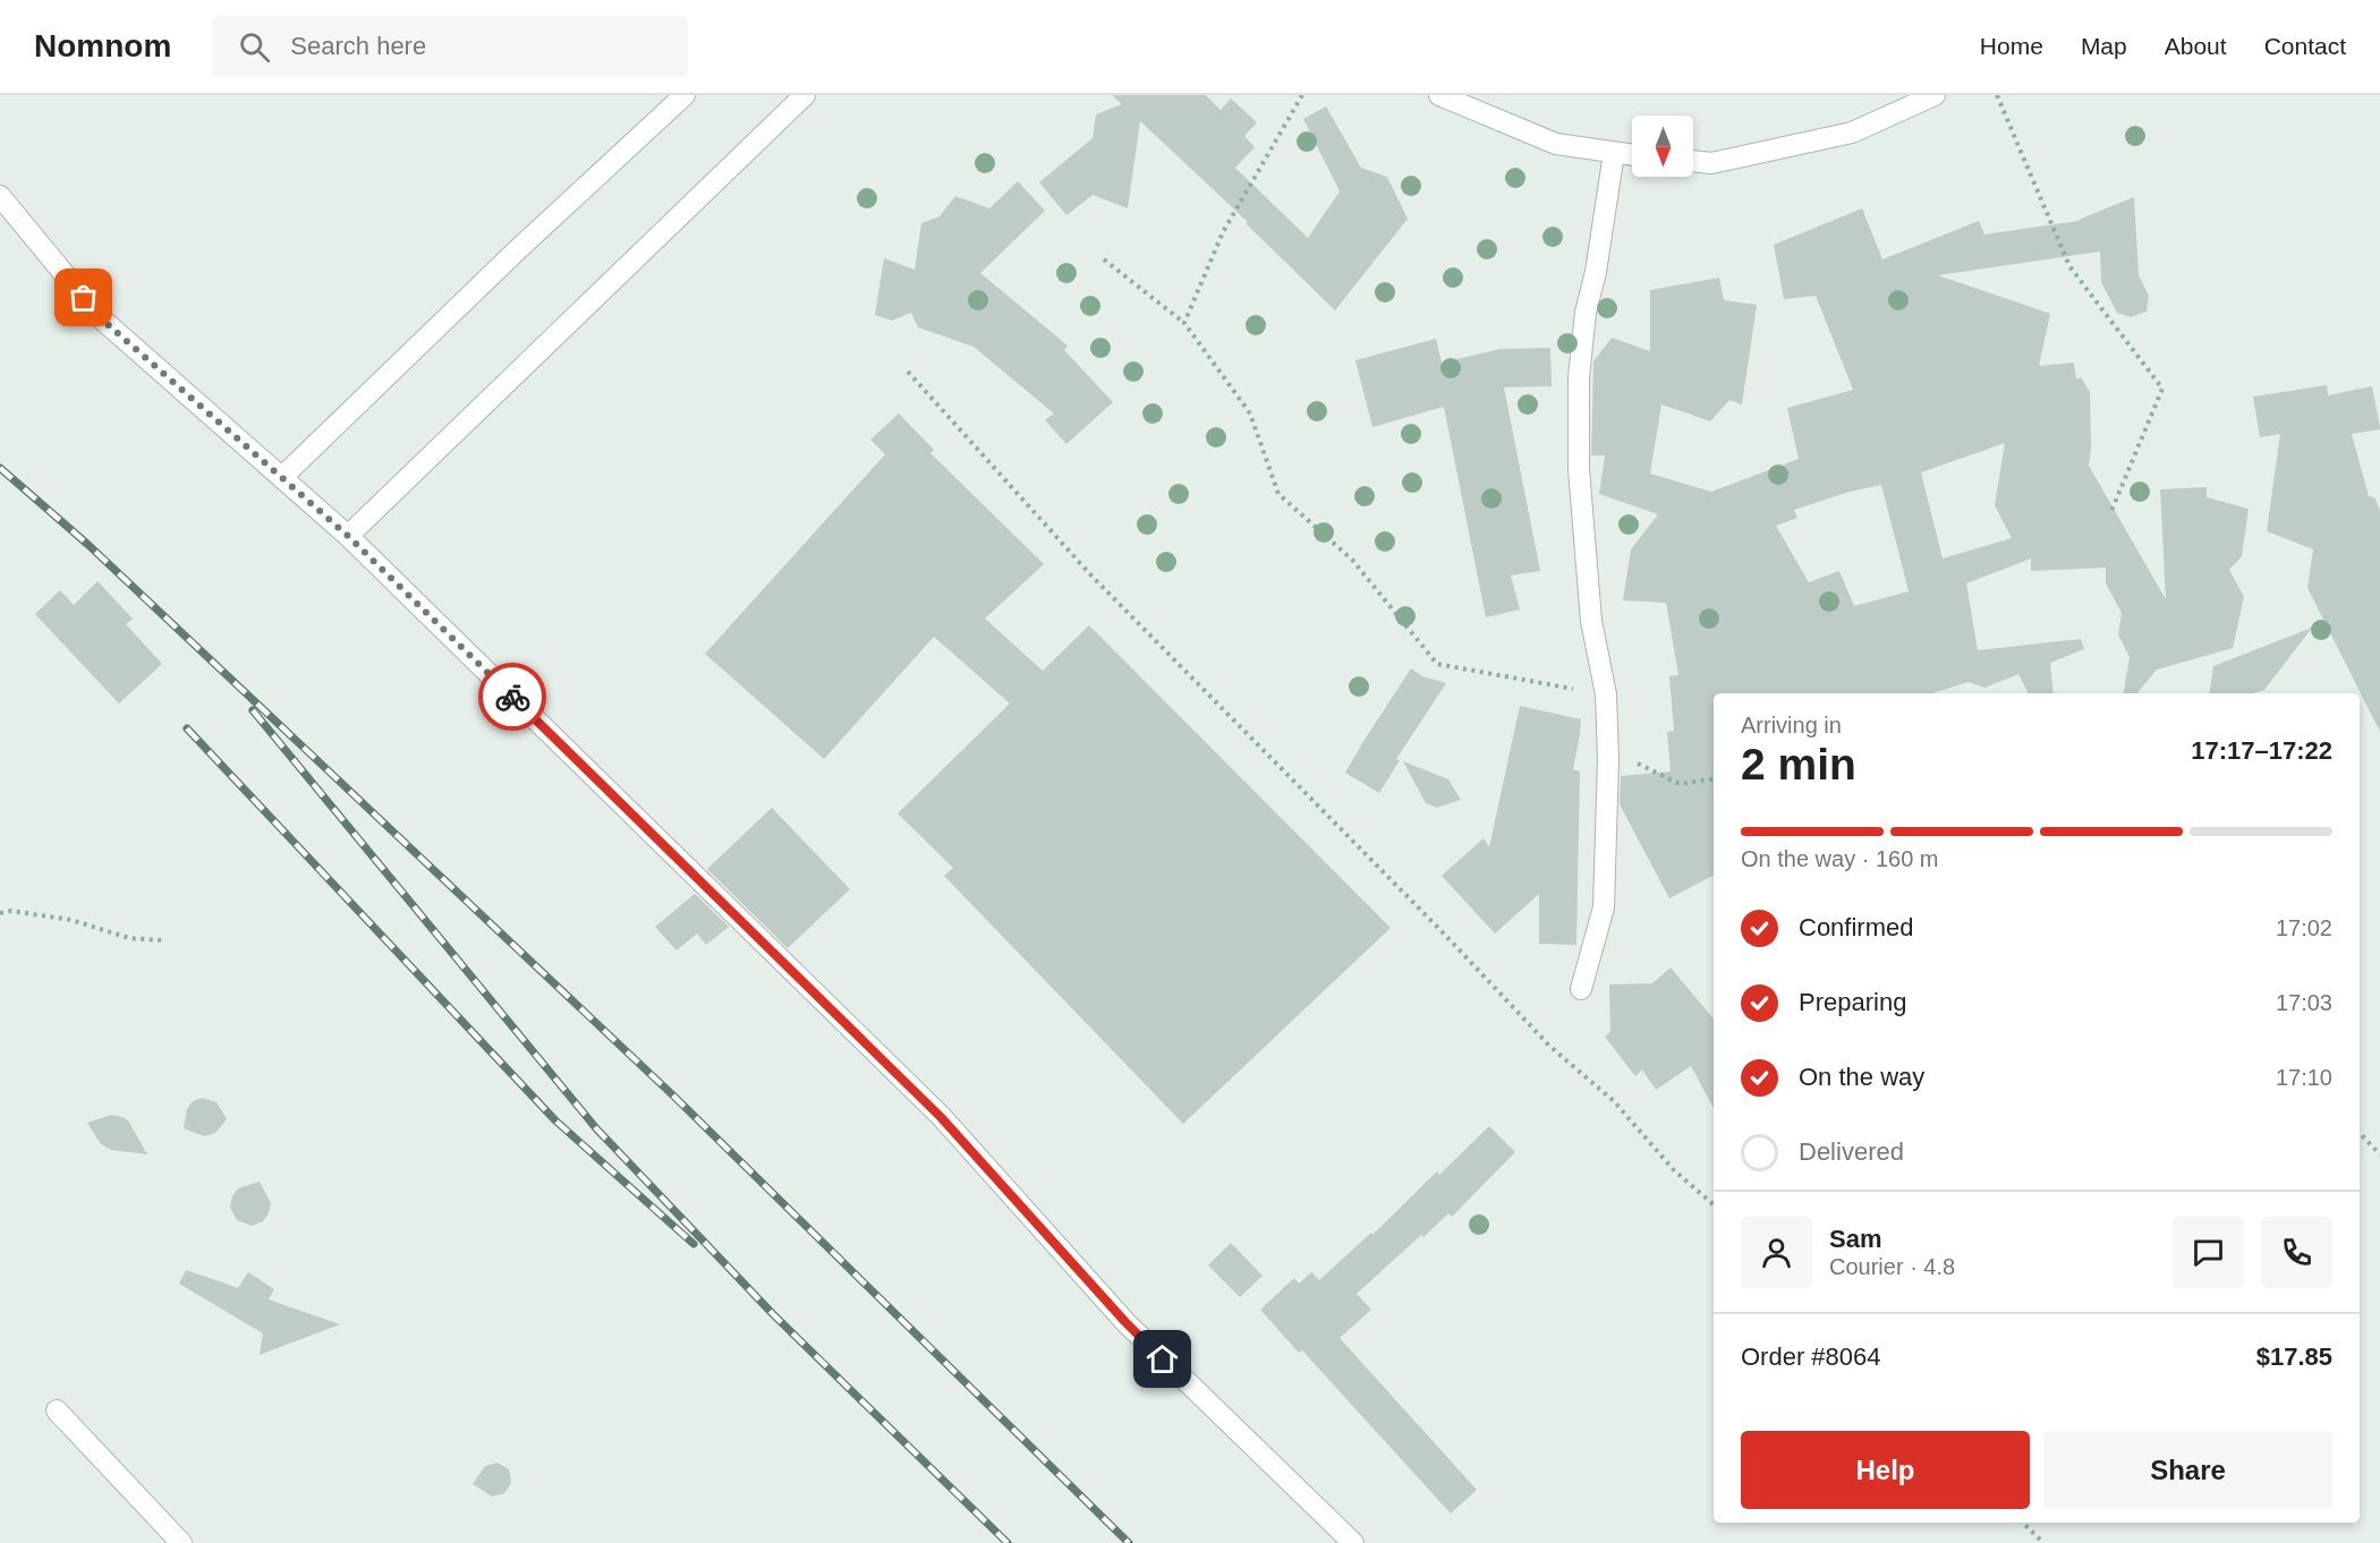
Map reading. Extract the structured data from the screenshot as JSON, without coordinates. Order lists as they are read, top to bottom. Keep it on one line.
{"north":"bottom","page":{"header":"Nomnom","search":"Search here","nav":["Home","Map","About","Contact"],"heading":["2 min","Arriving in","17:17–17:22"],"panel":["Sam","Courier · 4.8","Order #8064","$17.85"],"bar":"On the way · 160 m","list":[["Confirmed","17:02"],["Preparing","17:03"],["On the way","17:10"],"Delivered"],"buttons":["Help","Share"]}}
